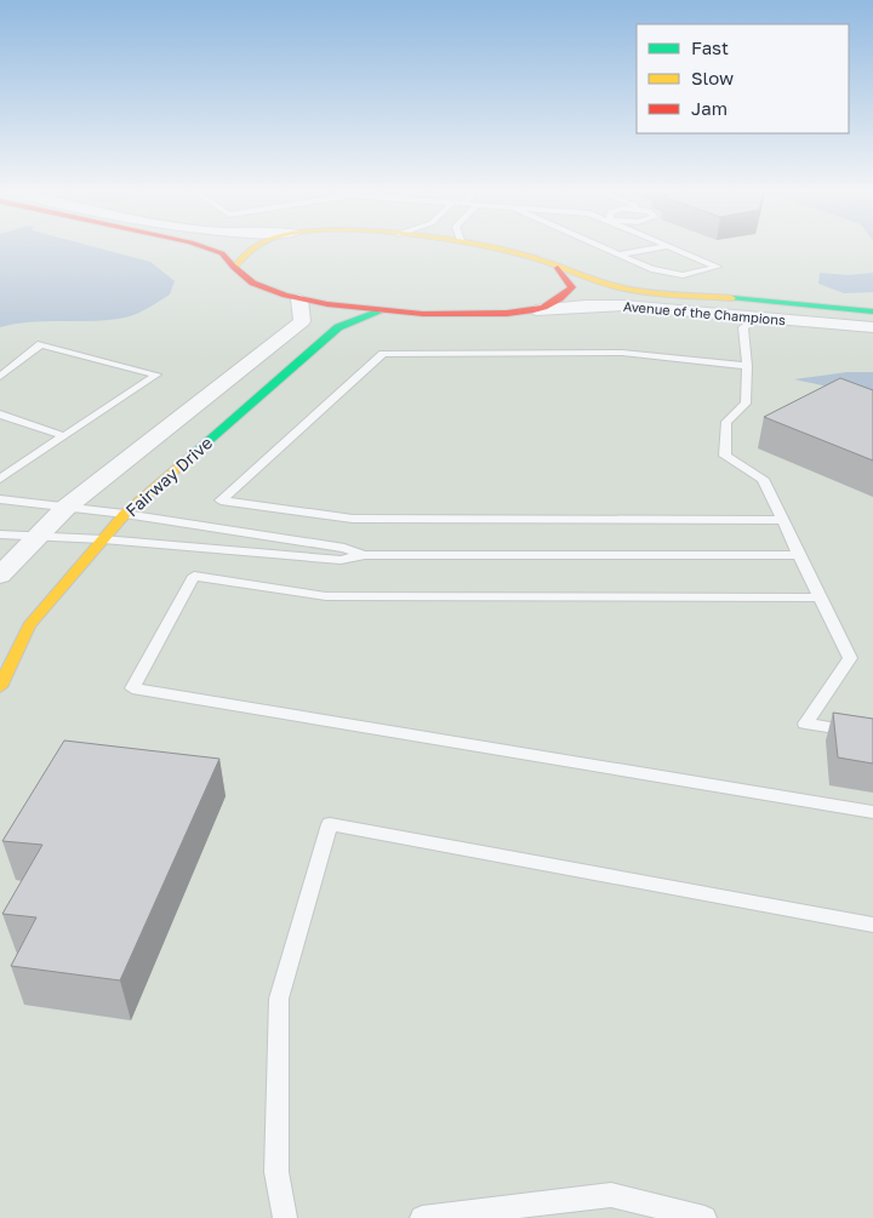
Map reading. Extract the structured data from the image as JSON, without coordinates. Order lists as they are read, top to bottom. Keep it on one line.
{"streets":{"street":["Avenue of the Champions","Fairway Drive"]},"legend":["Fast","Slow","Jam"]}
